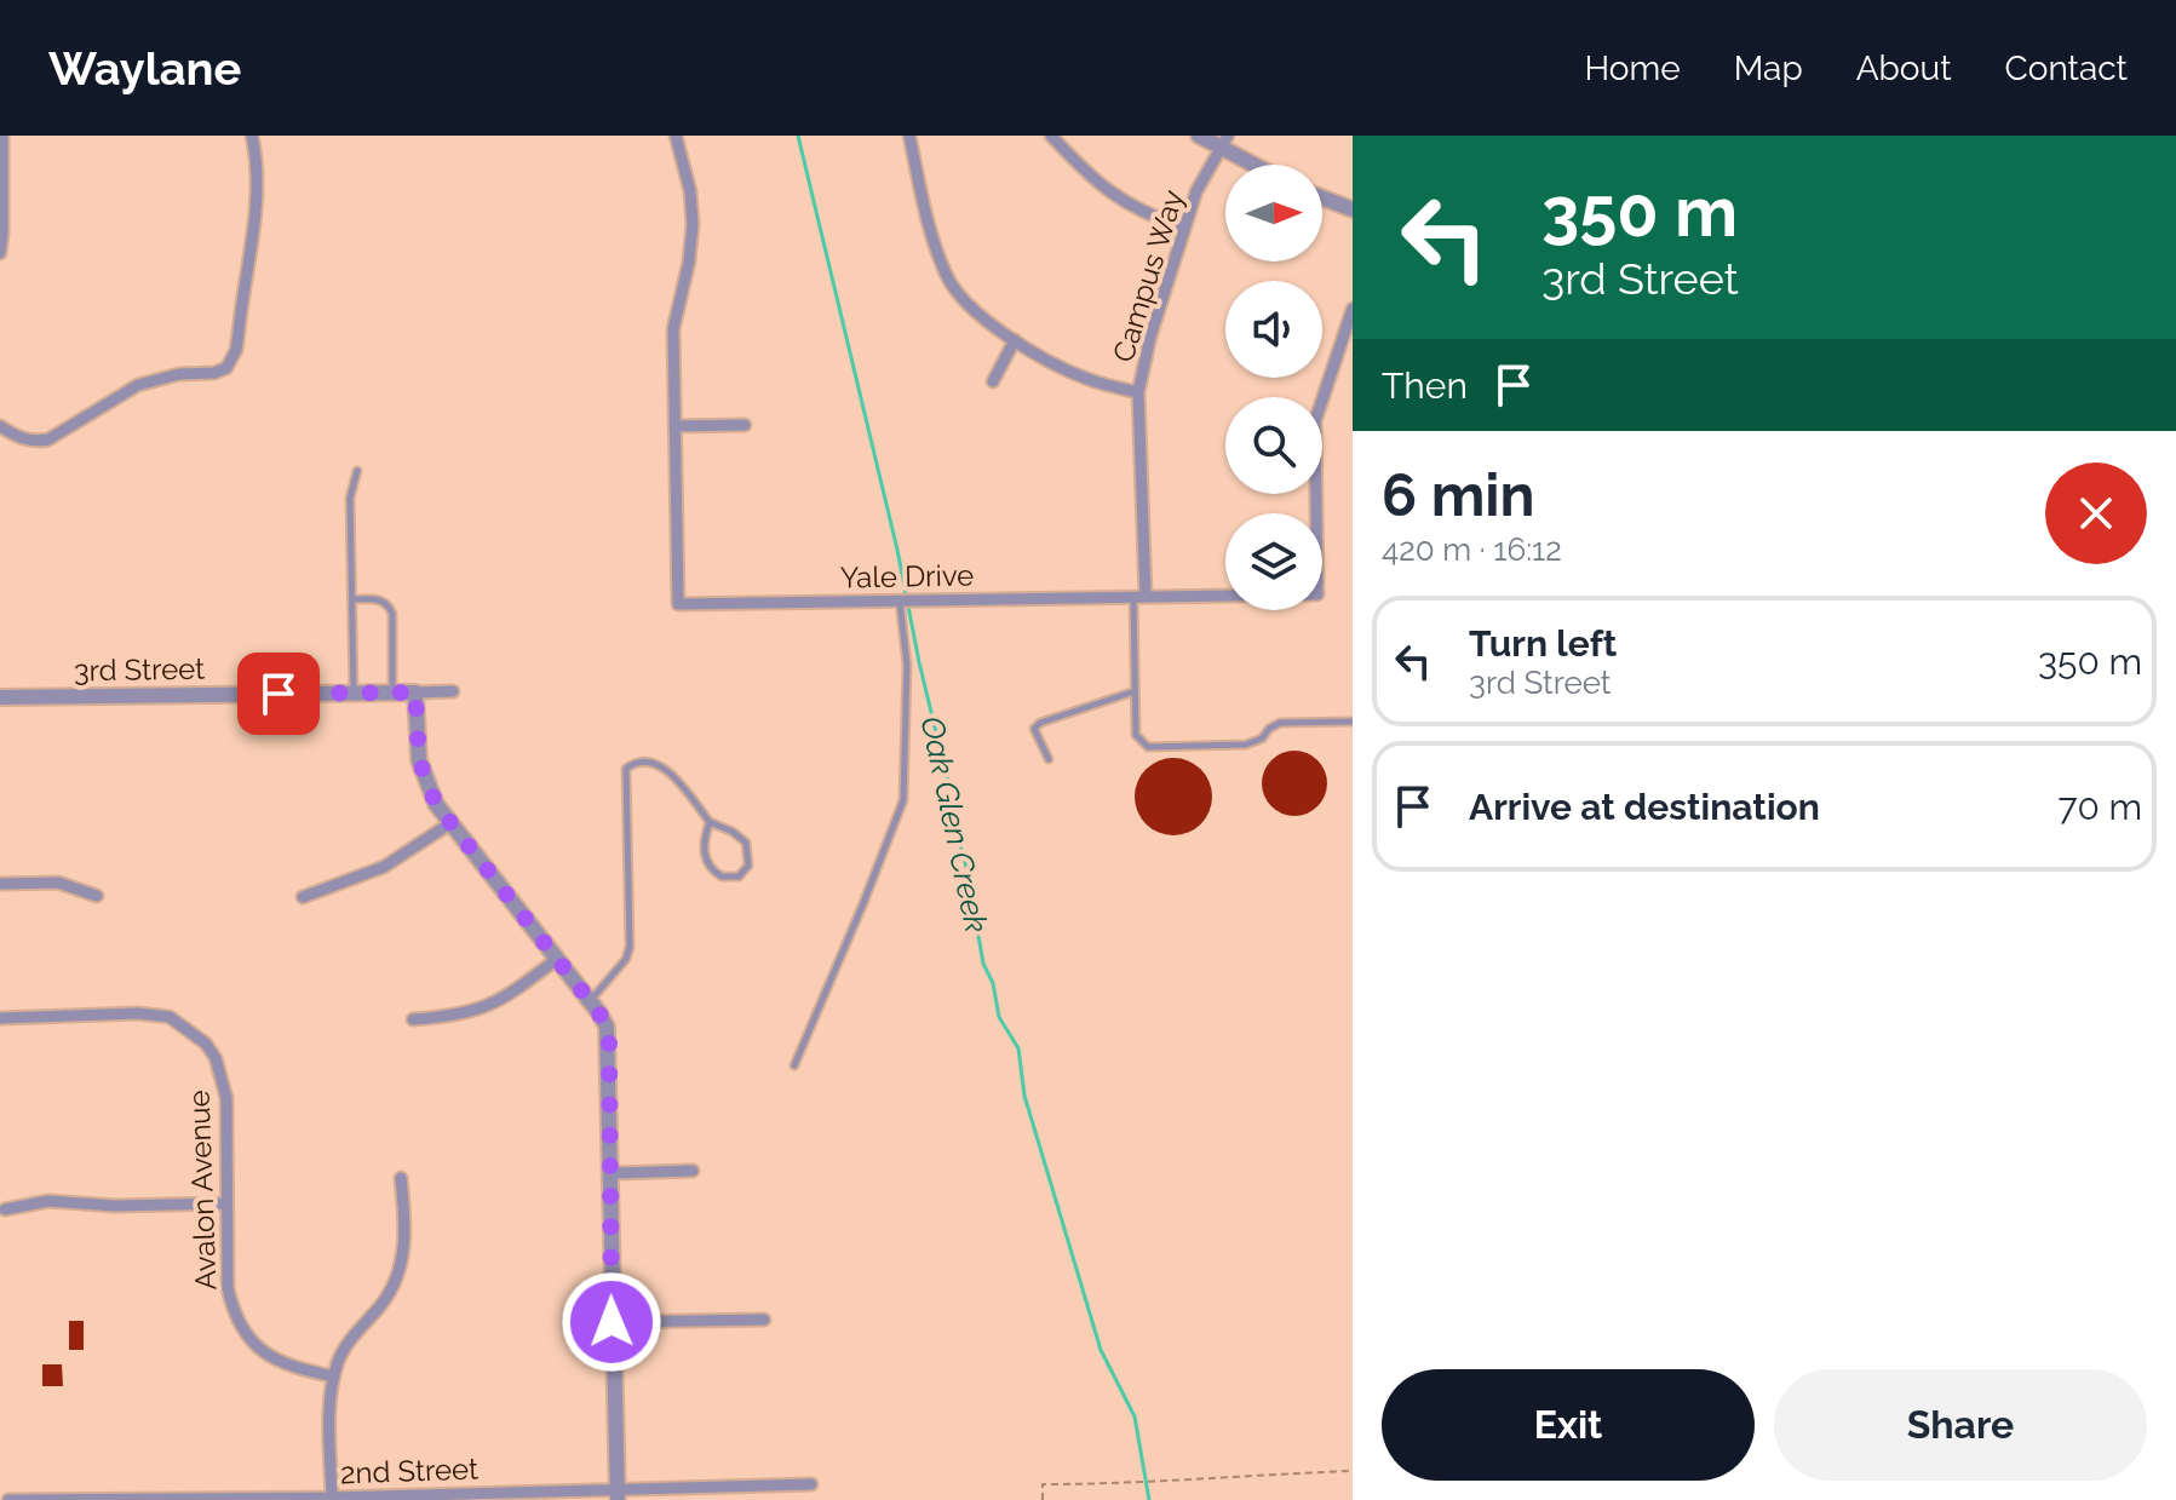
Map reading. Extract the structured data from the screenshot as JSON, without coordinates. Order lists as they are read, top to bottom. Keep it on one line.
{"streets":{"street":["Campus Way","Yale Drive","3rd Street","Avalon Avenue","2nd Street"]},"crossings":[["Campus Way","Yale Drive"]],"water":["Oak Glen Creek"],"north":"right","page":{"header":"Waylane","nav":["Home","Map","About","Contact"],"turn":["350 m","3rd Street"],"then":"Then","heading":["6 min","420 m · 16:12"],"list":[{"name":"Turn left","note":"3rd Street","value":"350 m"},{"name":"Arrive at destination","value":"70 m"}],"buttons":["Exit","Share"]}}
